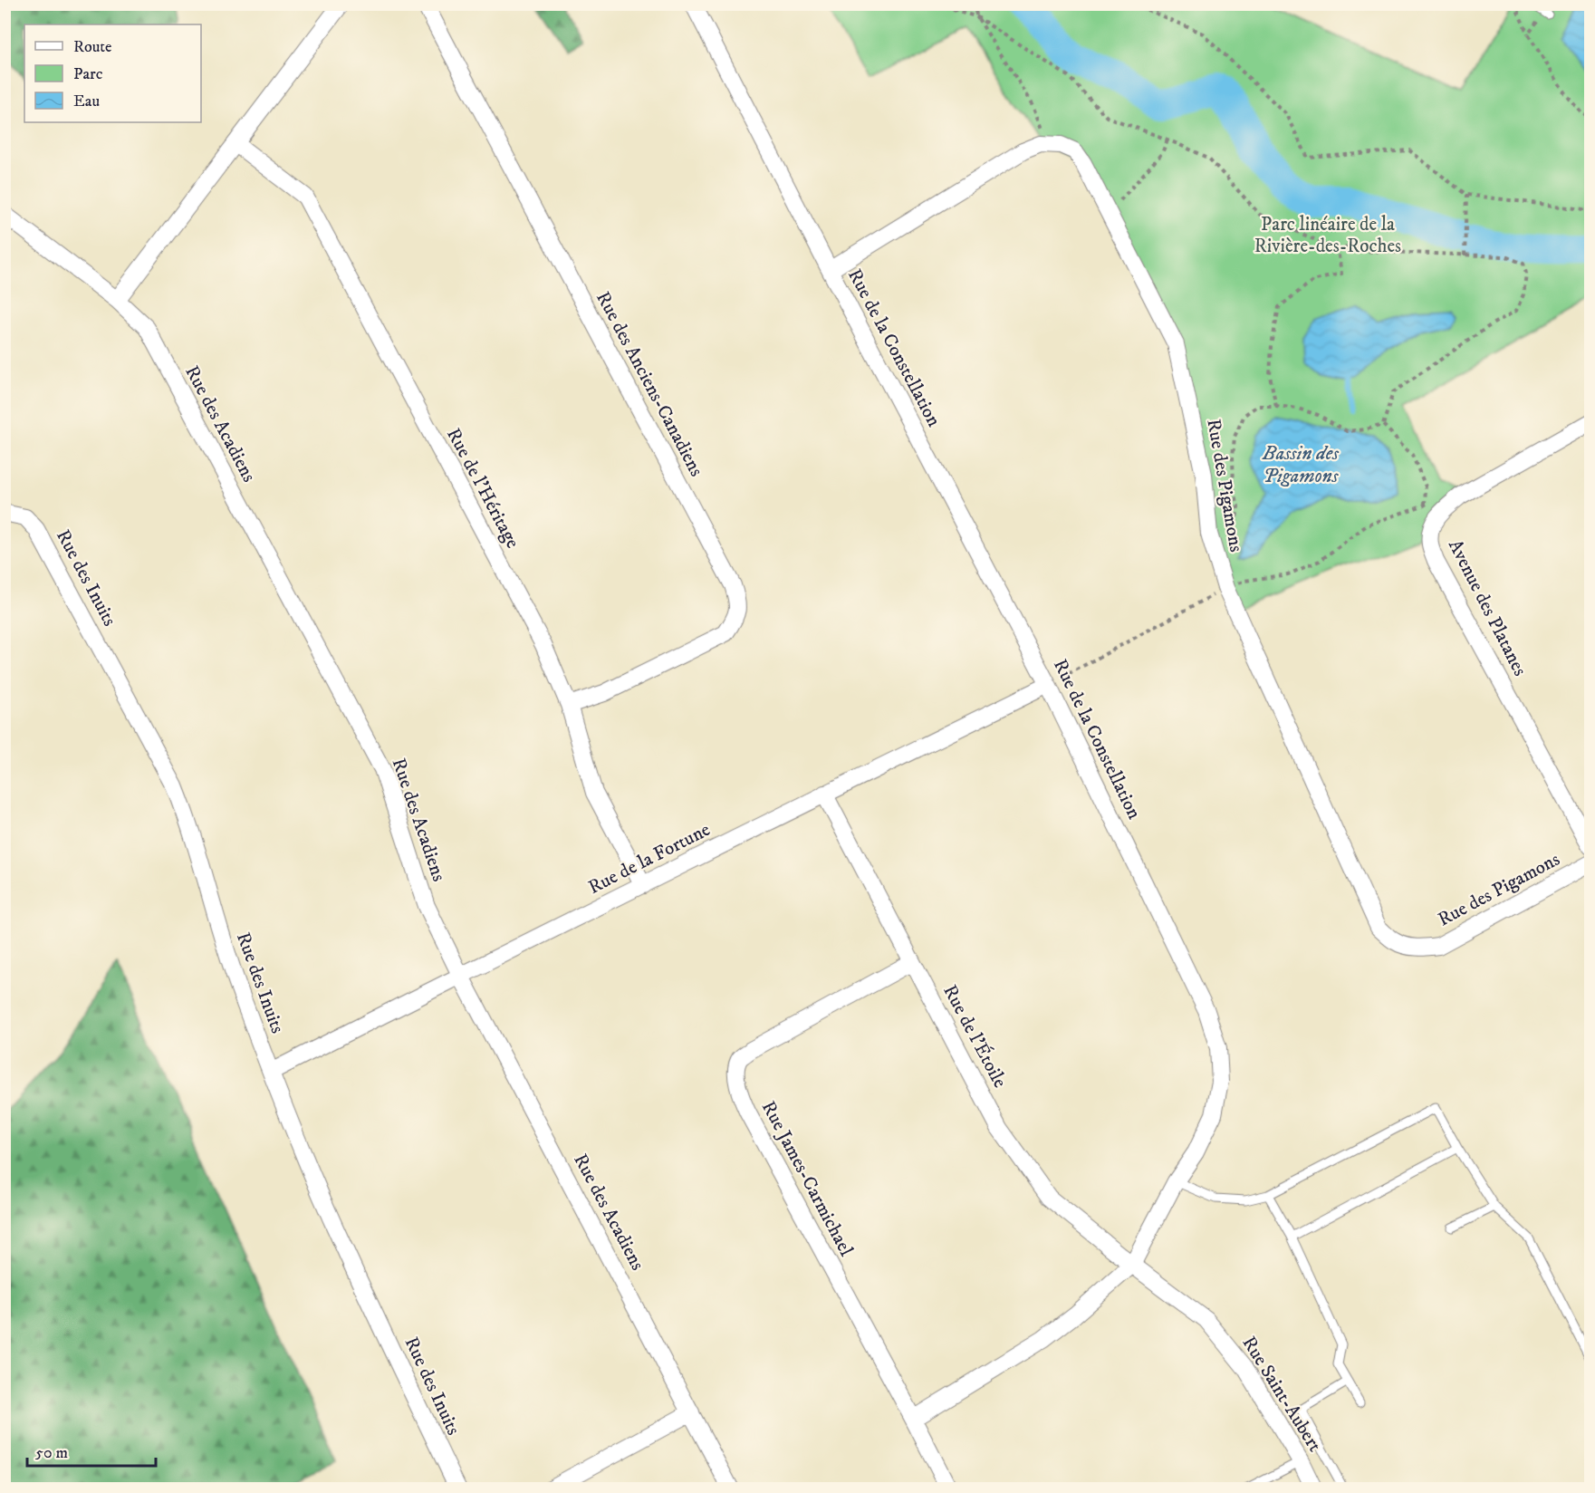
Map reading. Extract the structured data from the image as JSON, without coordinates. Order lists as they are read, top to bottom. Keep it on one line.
{"streets":{"street":["Rue de la Constellation","Rue des Anciens-Canadiens","Rue des Acadiens","Rue des Pigamons","Rue de l'Héritage","Rue des Inuits","Avenue des Platanes","Rue de la Fortune","Rue de l'Étoile","Rue James-Carmichael","Rue Saint-Aubert"]},"crossings":[["Rue de la Constellation","Rue de la Fortune"],["Rue de la Constellation","Rue de l'Étoile"],["Rue de la Constellation","Rue James-Carmichael"],["Rue de la Constellation","Rue Saint-Aubert"],["Rue des Anciens-Canadiens","Rue de l'Héritage"],["Rue des Acadiens","Rue de la Fortune"],["Rue de l'Héritage","Rue de la Fortune"],["Rue des Inuits","Rue de la Fortune"],["Rue de la Fortune","Rue de l'Étoile"],["Rue de l'Étoile","Rue James-Carmichael"],["Rue de l'Étoile","Rue Saint-Aubert"]],"water":["Bassin des Pigamons"],"parks":["Parc linéaire de la Rivière-des-Roches"],"legend":["Route","Parc","Eau"],"scale_bar":"50 m"}
